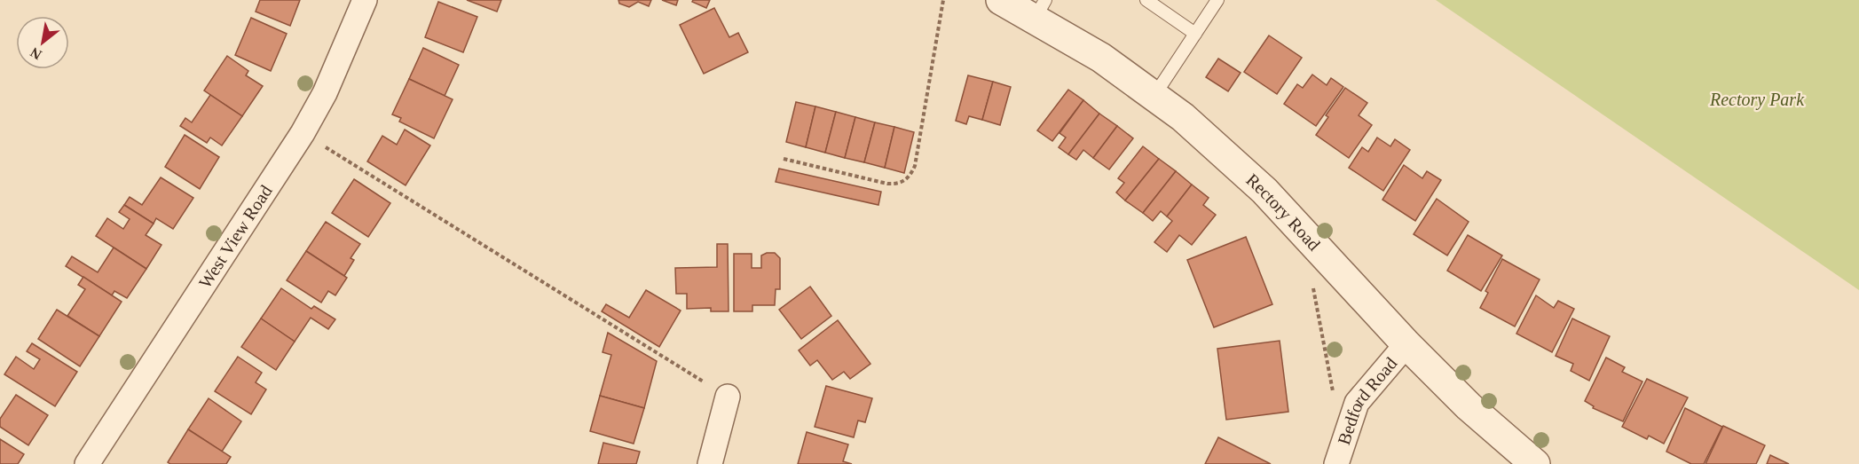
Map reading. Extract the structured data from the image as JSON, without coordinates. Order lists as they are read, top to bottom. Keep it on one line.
{"streets":{"street":["Rectory Road","West View Road","Bedford Road"]},"crossings":[["Rectory Road","Bedford Road"]],"parks":["Rectory Park"],"north":"bottom left"}
